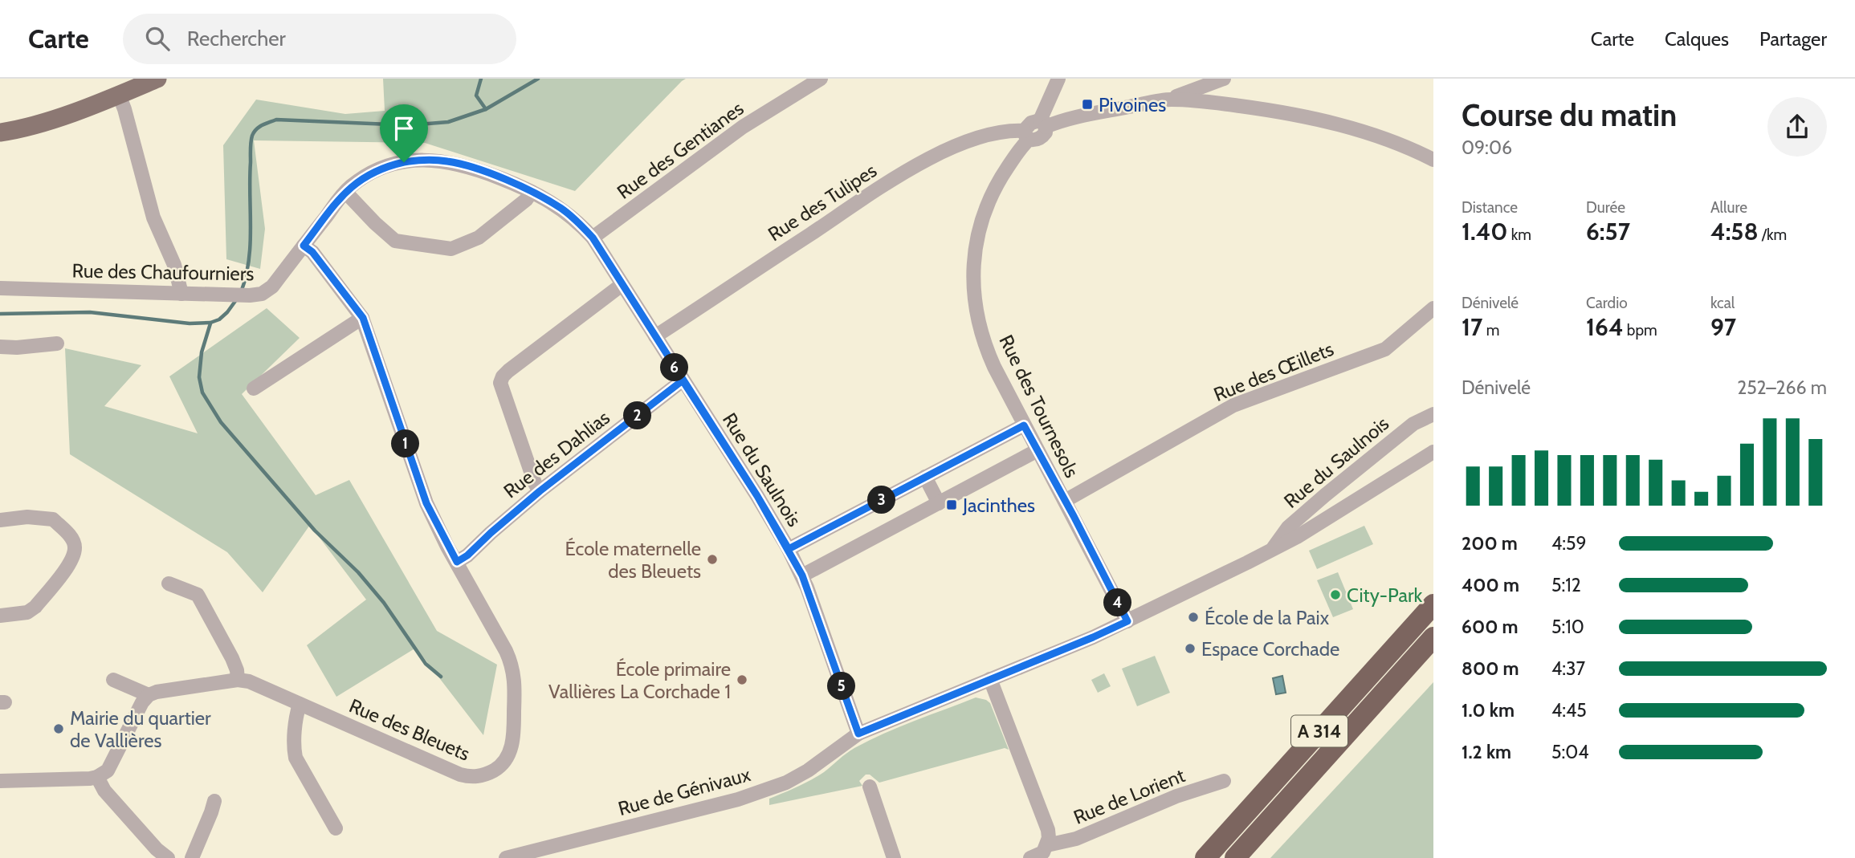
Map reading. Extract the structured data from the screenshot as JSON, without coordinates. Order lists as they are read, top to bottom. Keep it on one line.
{"streets":{"highway":["A 314"],"street":["Rue des Gentianes","Rue des Tulipes","Rue des Chaufourniers","Rue des Œillets","Rue des Tournesols","Rue des Dahlias","Rue du Saulnois","Rue des Bleuets","Rue de Génivaux","Rue de Lorient"]},"crossings":[["Rue des Gentianes","Rue du Saulnois"],["Rue des Tulipes","Rue des Tournesols"],["Rue des Tulipes","Rue du Saulnois"],["Rue des Chaufourniers","Rue du Saulnois"],["Rue des Œillets","Rue des Tournesols"],["Rue des Tournesols","Rue du Saulnois"],["Rue des Dahlias","Rue du Saulnois"],["Rue des Dahlias","Rue des Bleuets"],["Rue du Saulnois","Rue de Génivaux"],["Rue du Saulnois","Rue de Lorient"]],"places":{"transit":["Pivoines","Jacinthes"],"other":["École maternelle des Bleuets","City-Park","École de la Paix","Espace Corchade","École primaire Vallières La Corchade 1","Mairie du quartier de Vallières"]},"page":{"header":"Carte","search":"Rechercher","nav":["Carte","Calques","Partager"],"heading":["Course du matin","09:06"],"stats":[["Distance","1.40 km"],["Durée","6:57"],["Allure","4:58 /km"],["Dénivelé","17 m"],["Cardio","164 bpm"],["kcal","97"]],"pins":["6","2","1","3","4","5"],"chart":["Dénivelé","252–266 m"],"list":[{"name":"200 m","note":"4:59"},{"name":"400 m","note":"5:12"},{"name":"600 m","note":"5:10"},{"name":"800 m","note":"4:37"},{"name":"1.0 km","note":"4:45"},{"name":"1.2 km","note":"5:04"}]}}
